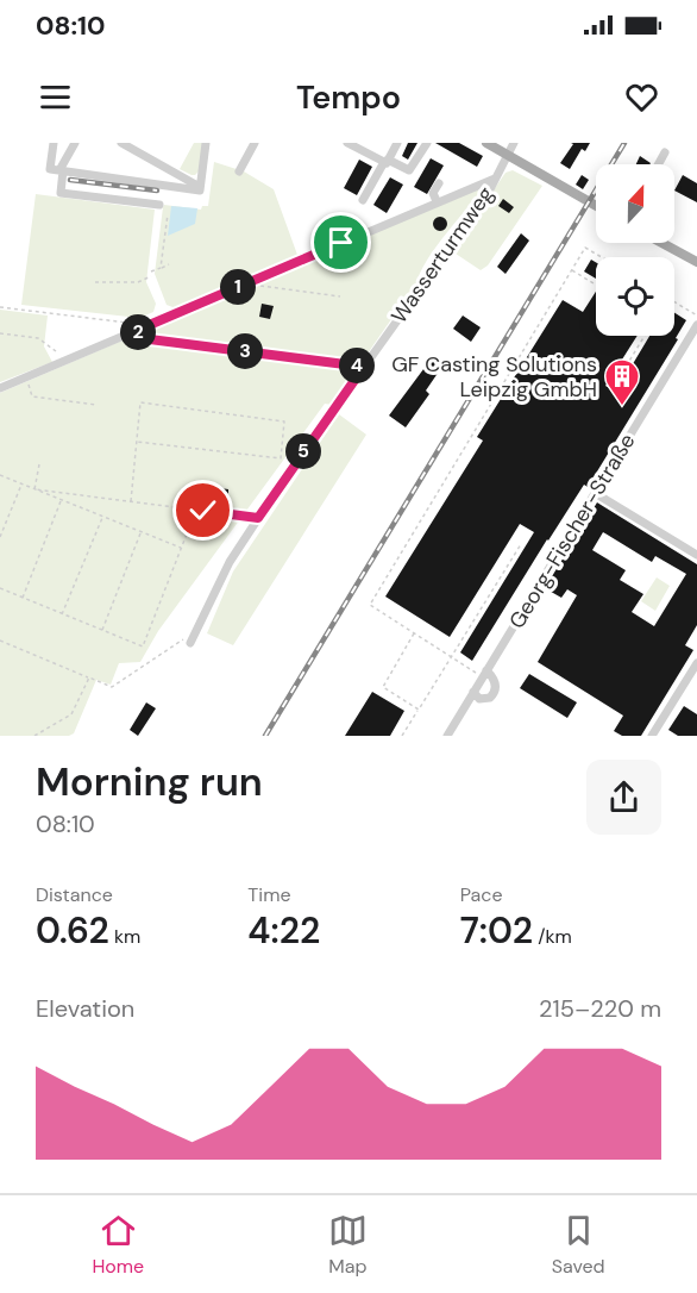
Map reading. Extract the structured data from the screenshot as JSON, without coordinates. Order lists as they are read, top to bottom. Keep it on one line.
{"streets":{"street":["Wasserturmweg","Georg-Fischer-Straße"]},"places":{"building":["GF Casting Solutions Leipzig GmbH"]},"north":"top","page":{"status":"08:10","header":"Tempo","pins":["1","2","3","4","5"],"heading":["Morning run","08:10"],"stats":[["Distance","0.62 km"],["Time","4:22"],["Pace","7:02 /km"]],"chart":["Elevation","215–220 m"],"tabs":["Home","Map","Saved"]}}
